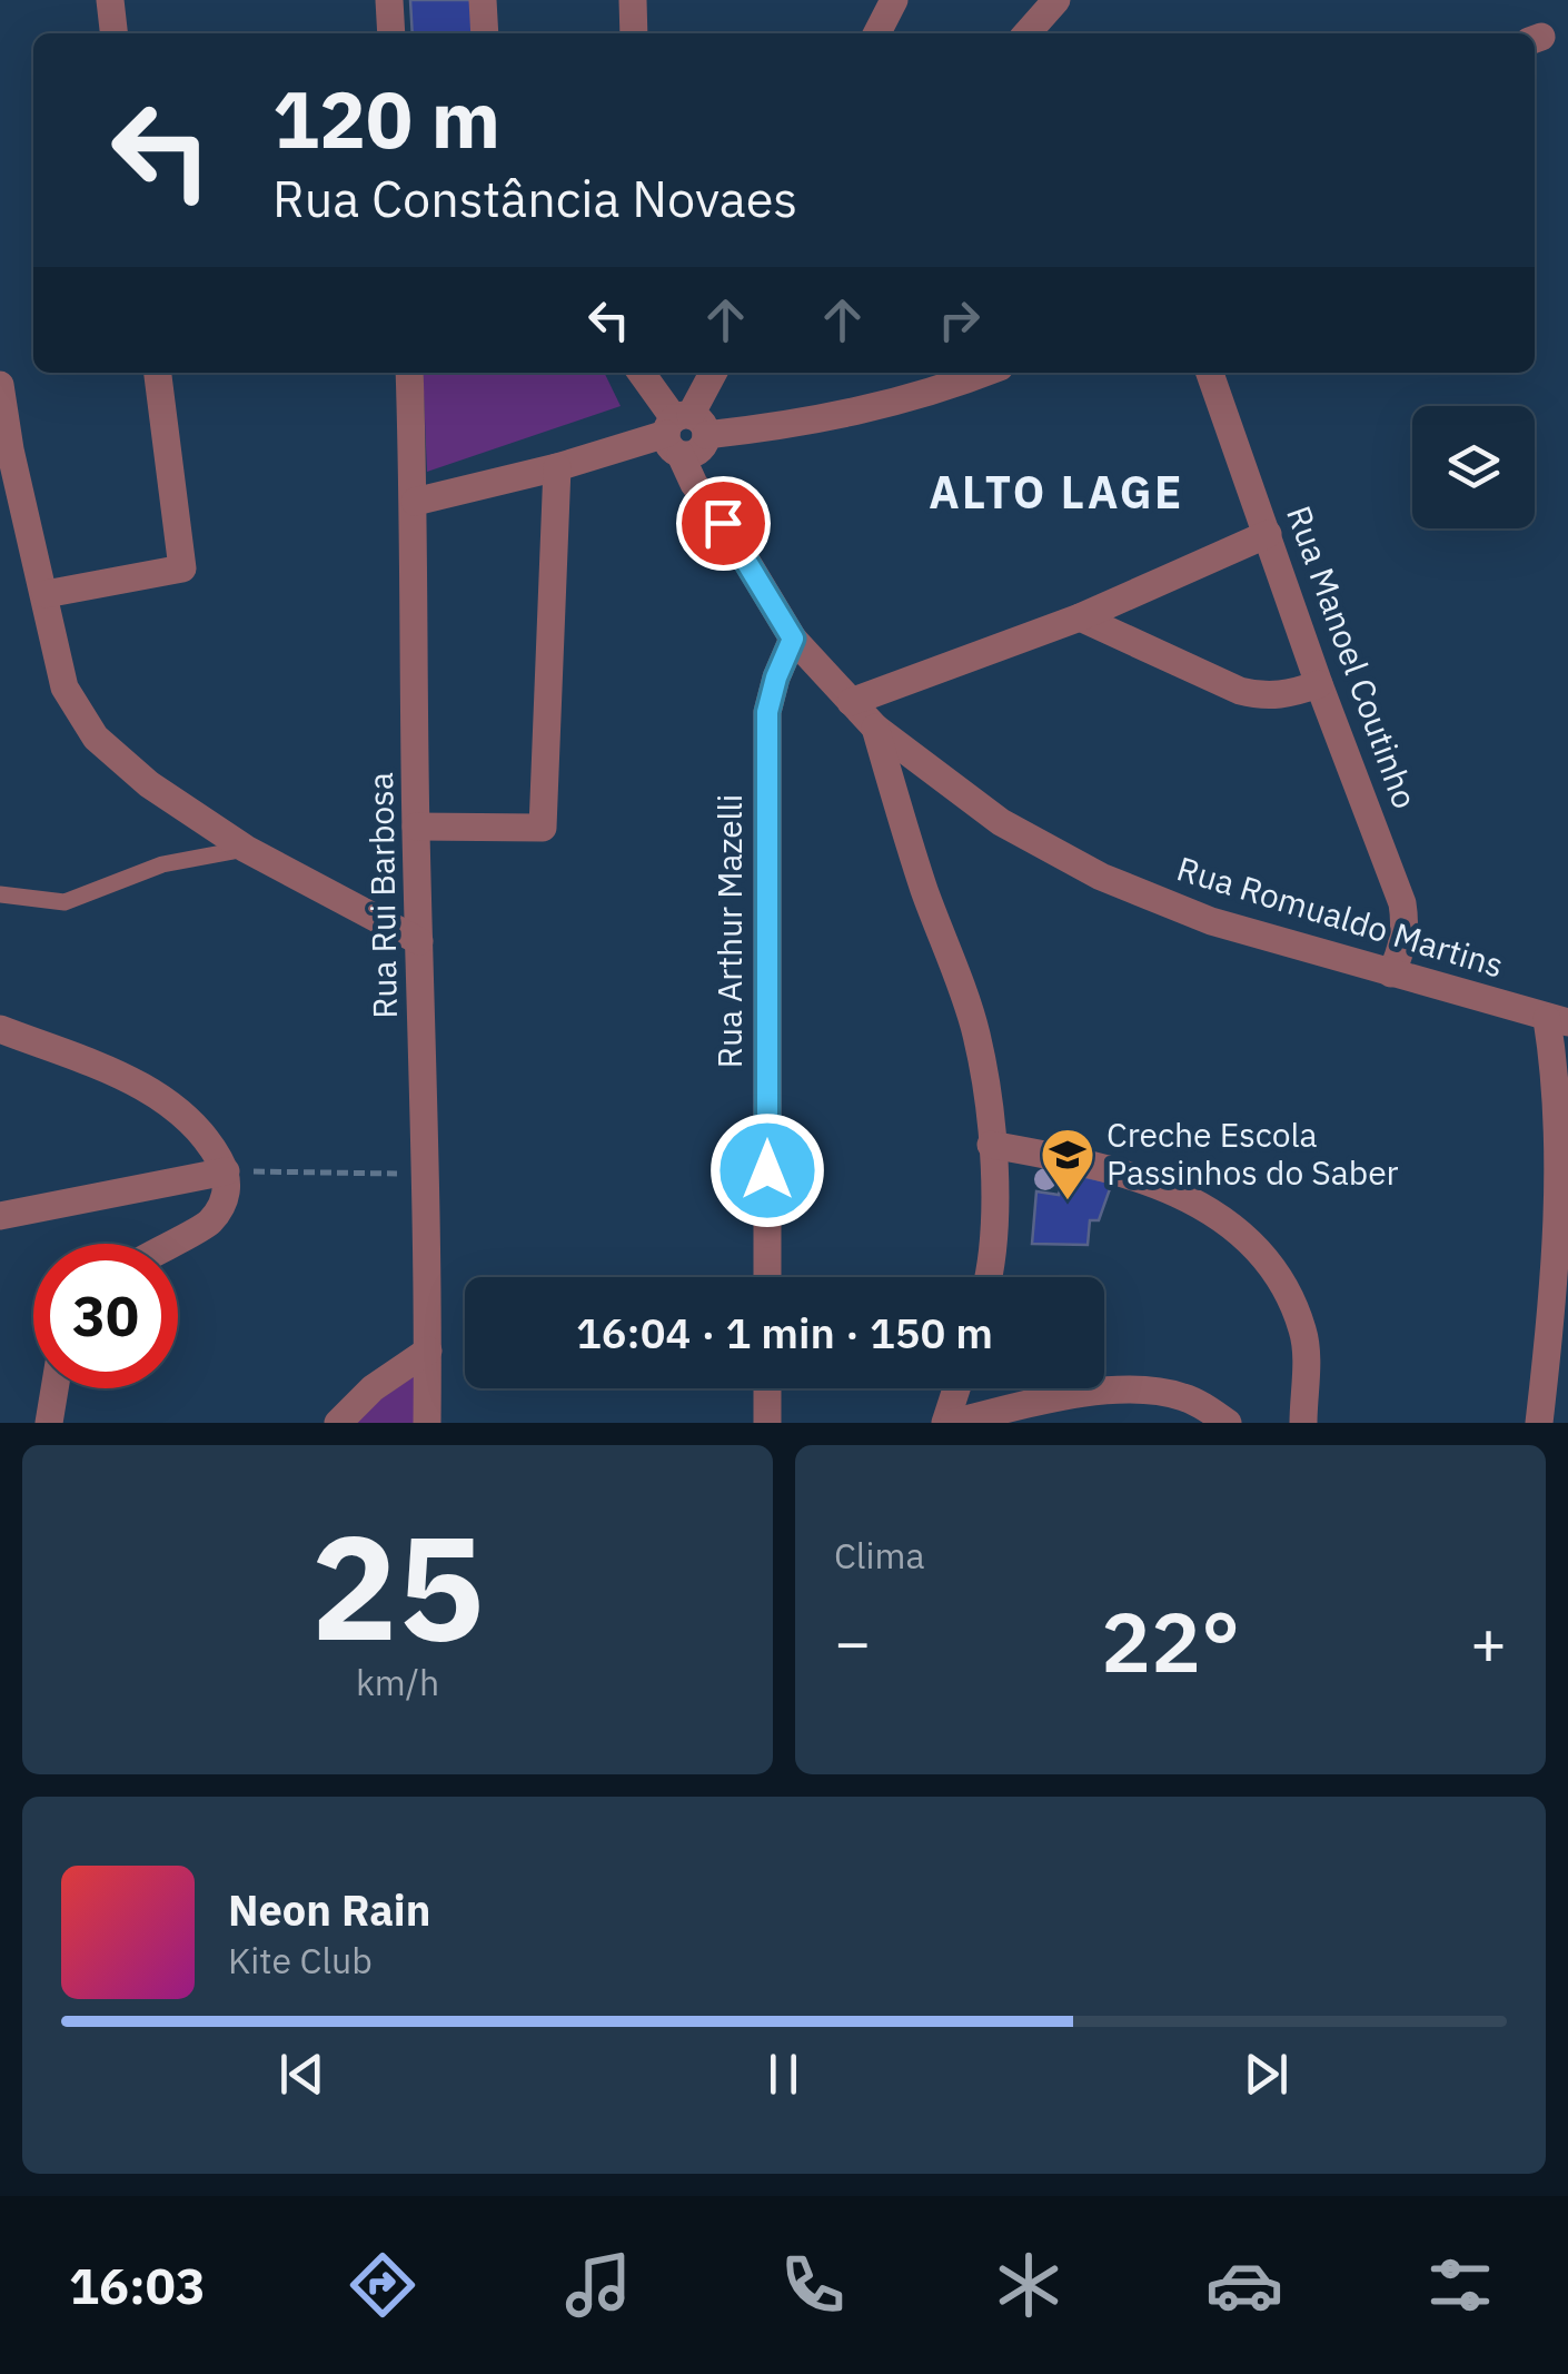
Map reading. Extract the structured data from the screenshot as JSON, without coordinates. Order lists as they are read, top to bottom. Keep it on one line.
{"streets":{"street":["Rua Manoel Coutinho","Rua Rui Barbosa","Rua Romualdo Martins","Rua Arthur Mazelli"]},"crossings":[["Rua Manoel Coutinho","Rua Romualdo Martins"],["Rua Romualdo Martins","Rua Arthur Mazelli"]],"districts":["ALTO LAGE"],"places":{"school or university":["Creche Escola Passinhos do Saber"]},"page":{"turn":["120 m","Rua Constância Novaes"],"limit":"30","trip":"16:04 · 1 min · 150 m","tile":[["25","km/h"],"Clima"],"heat":["−","22°","+"],"song":["Neon Rain","Kite Club"],"tabs":"16:03"}}
